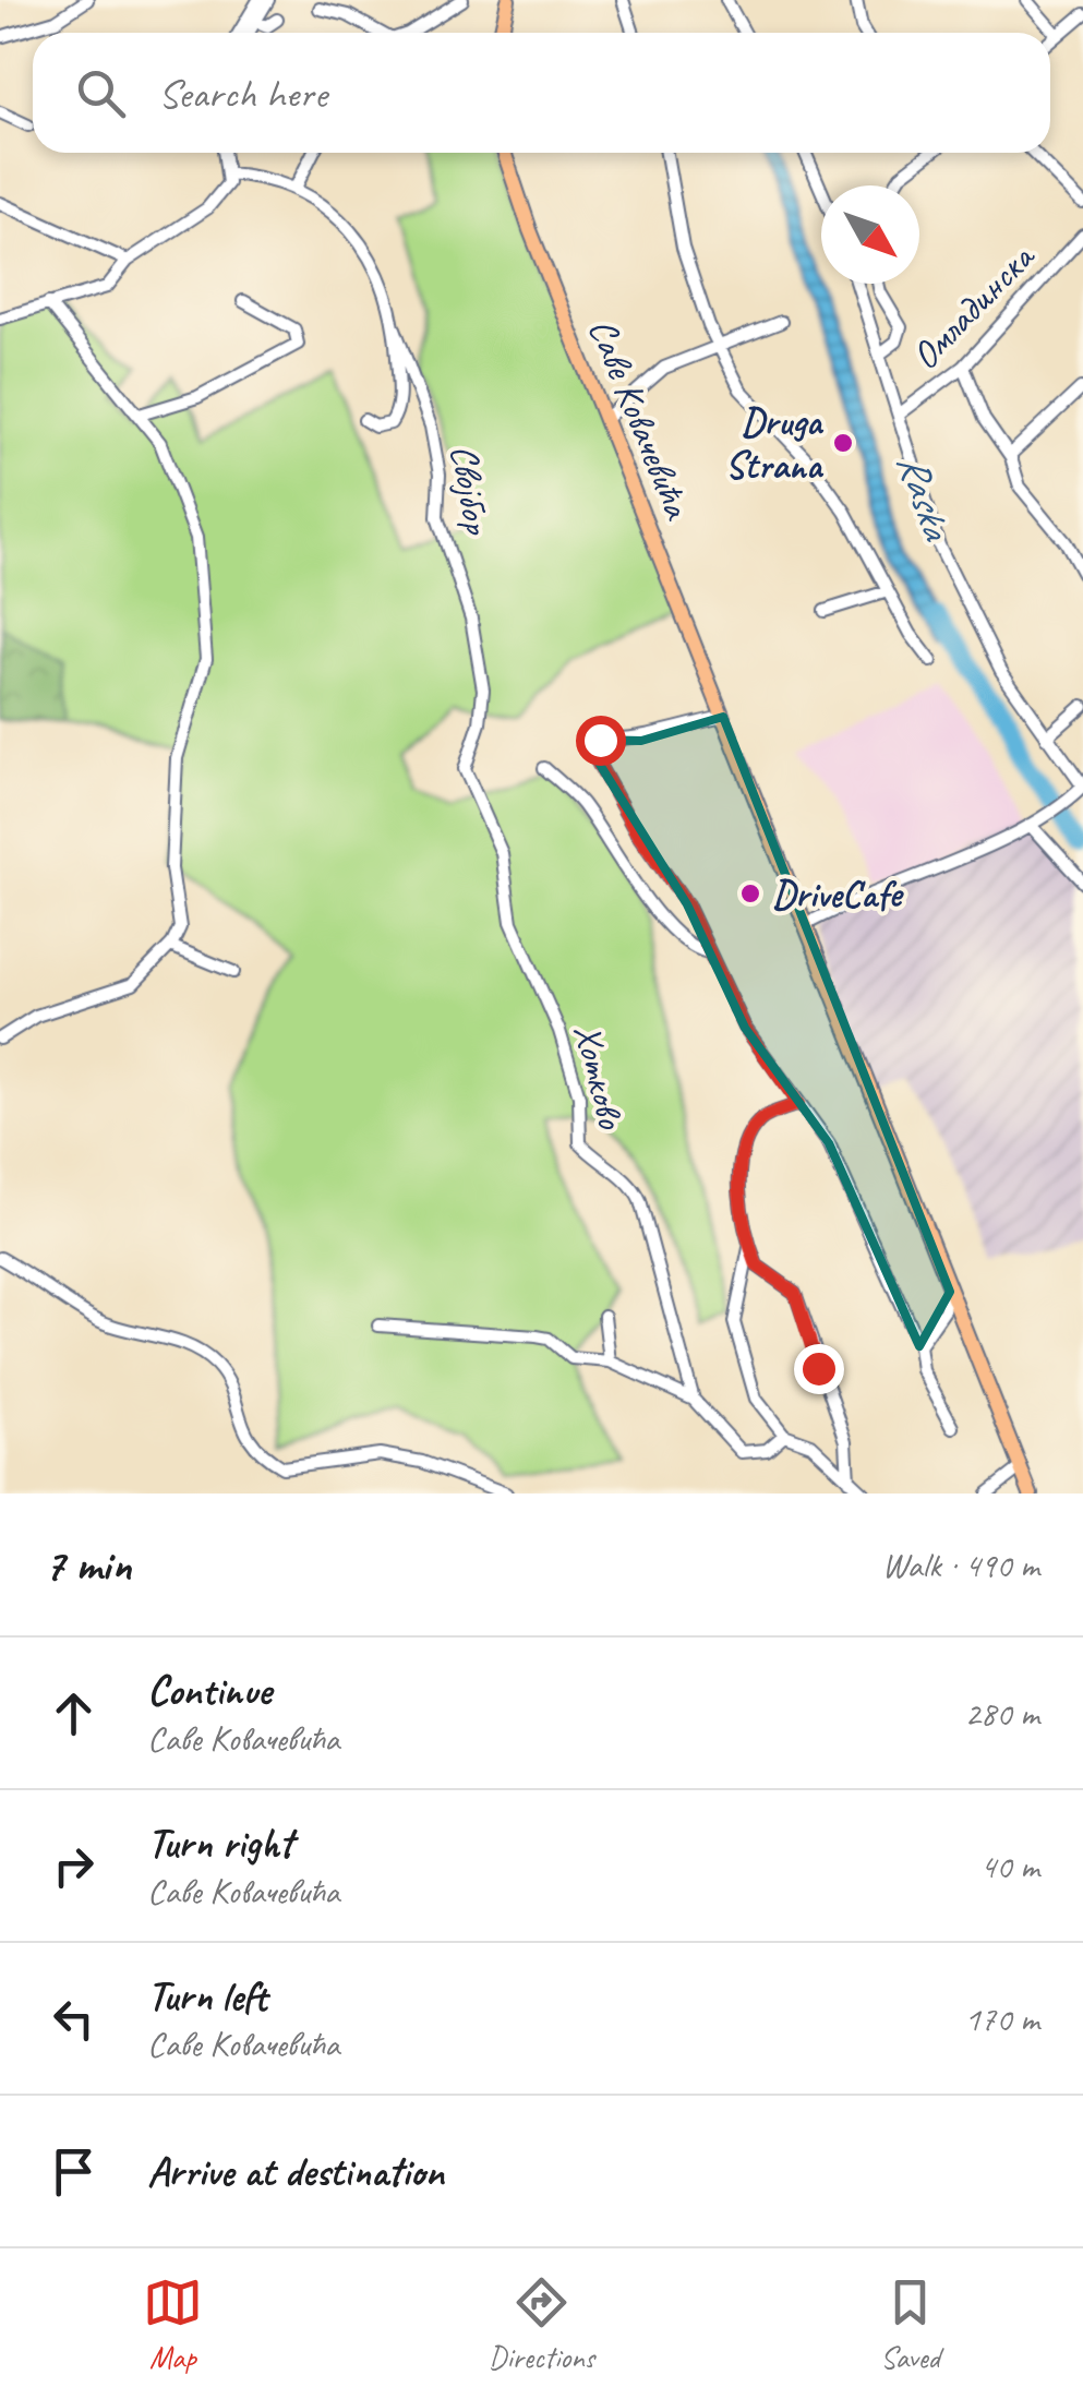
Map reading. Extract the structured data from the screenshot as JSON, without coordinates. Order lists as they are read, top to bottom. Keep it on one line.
{"streets":{"main road":["Саве Ковачевића"],"street":["Омладинска","Својбор","Хотково"]},"crossings":[["Својбор","Хотково"]],"water":["Raska"],"places":["Druga Strana","DriveCafe"],"north":"bottom right","page":{"search":"Search here","heading":["7 min","Walk · 490 m"],"list":[["Continue","Саве Ковачевића","280 m"],["Turn right","Саве Ковачевића","40 m"],["Turn left","Саве Ковачевића","170 m"],"Arrive at destination"],"nav":["Map","Directions","Saved"]}}
